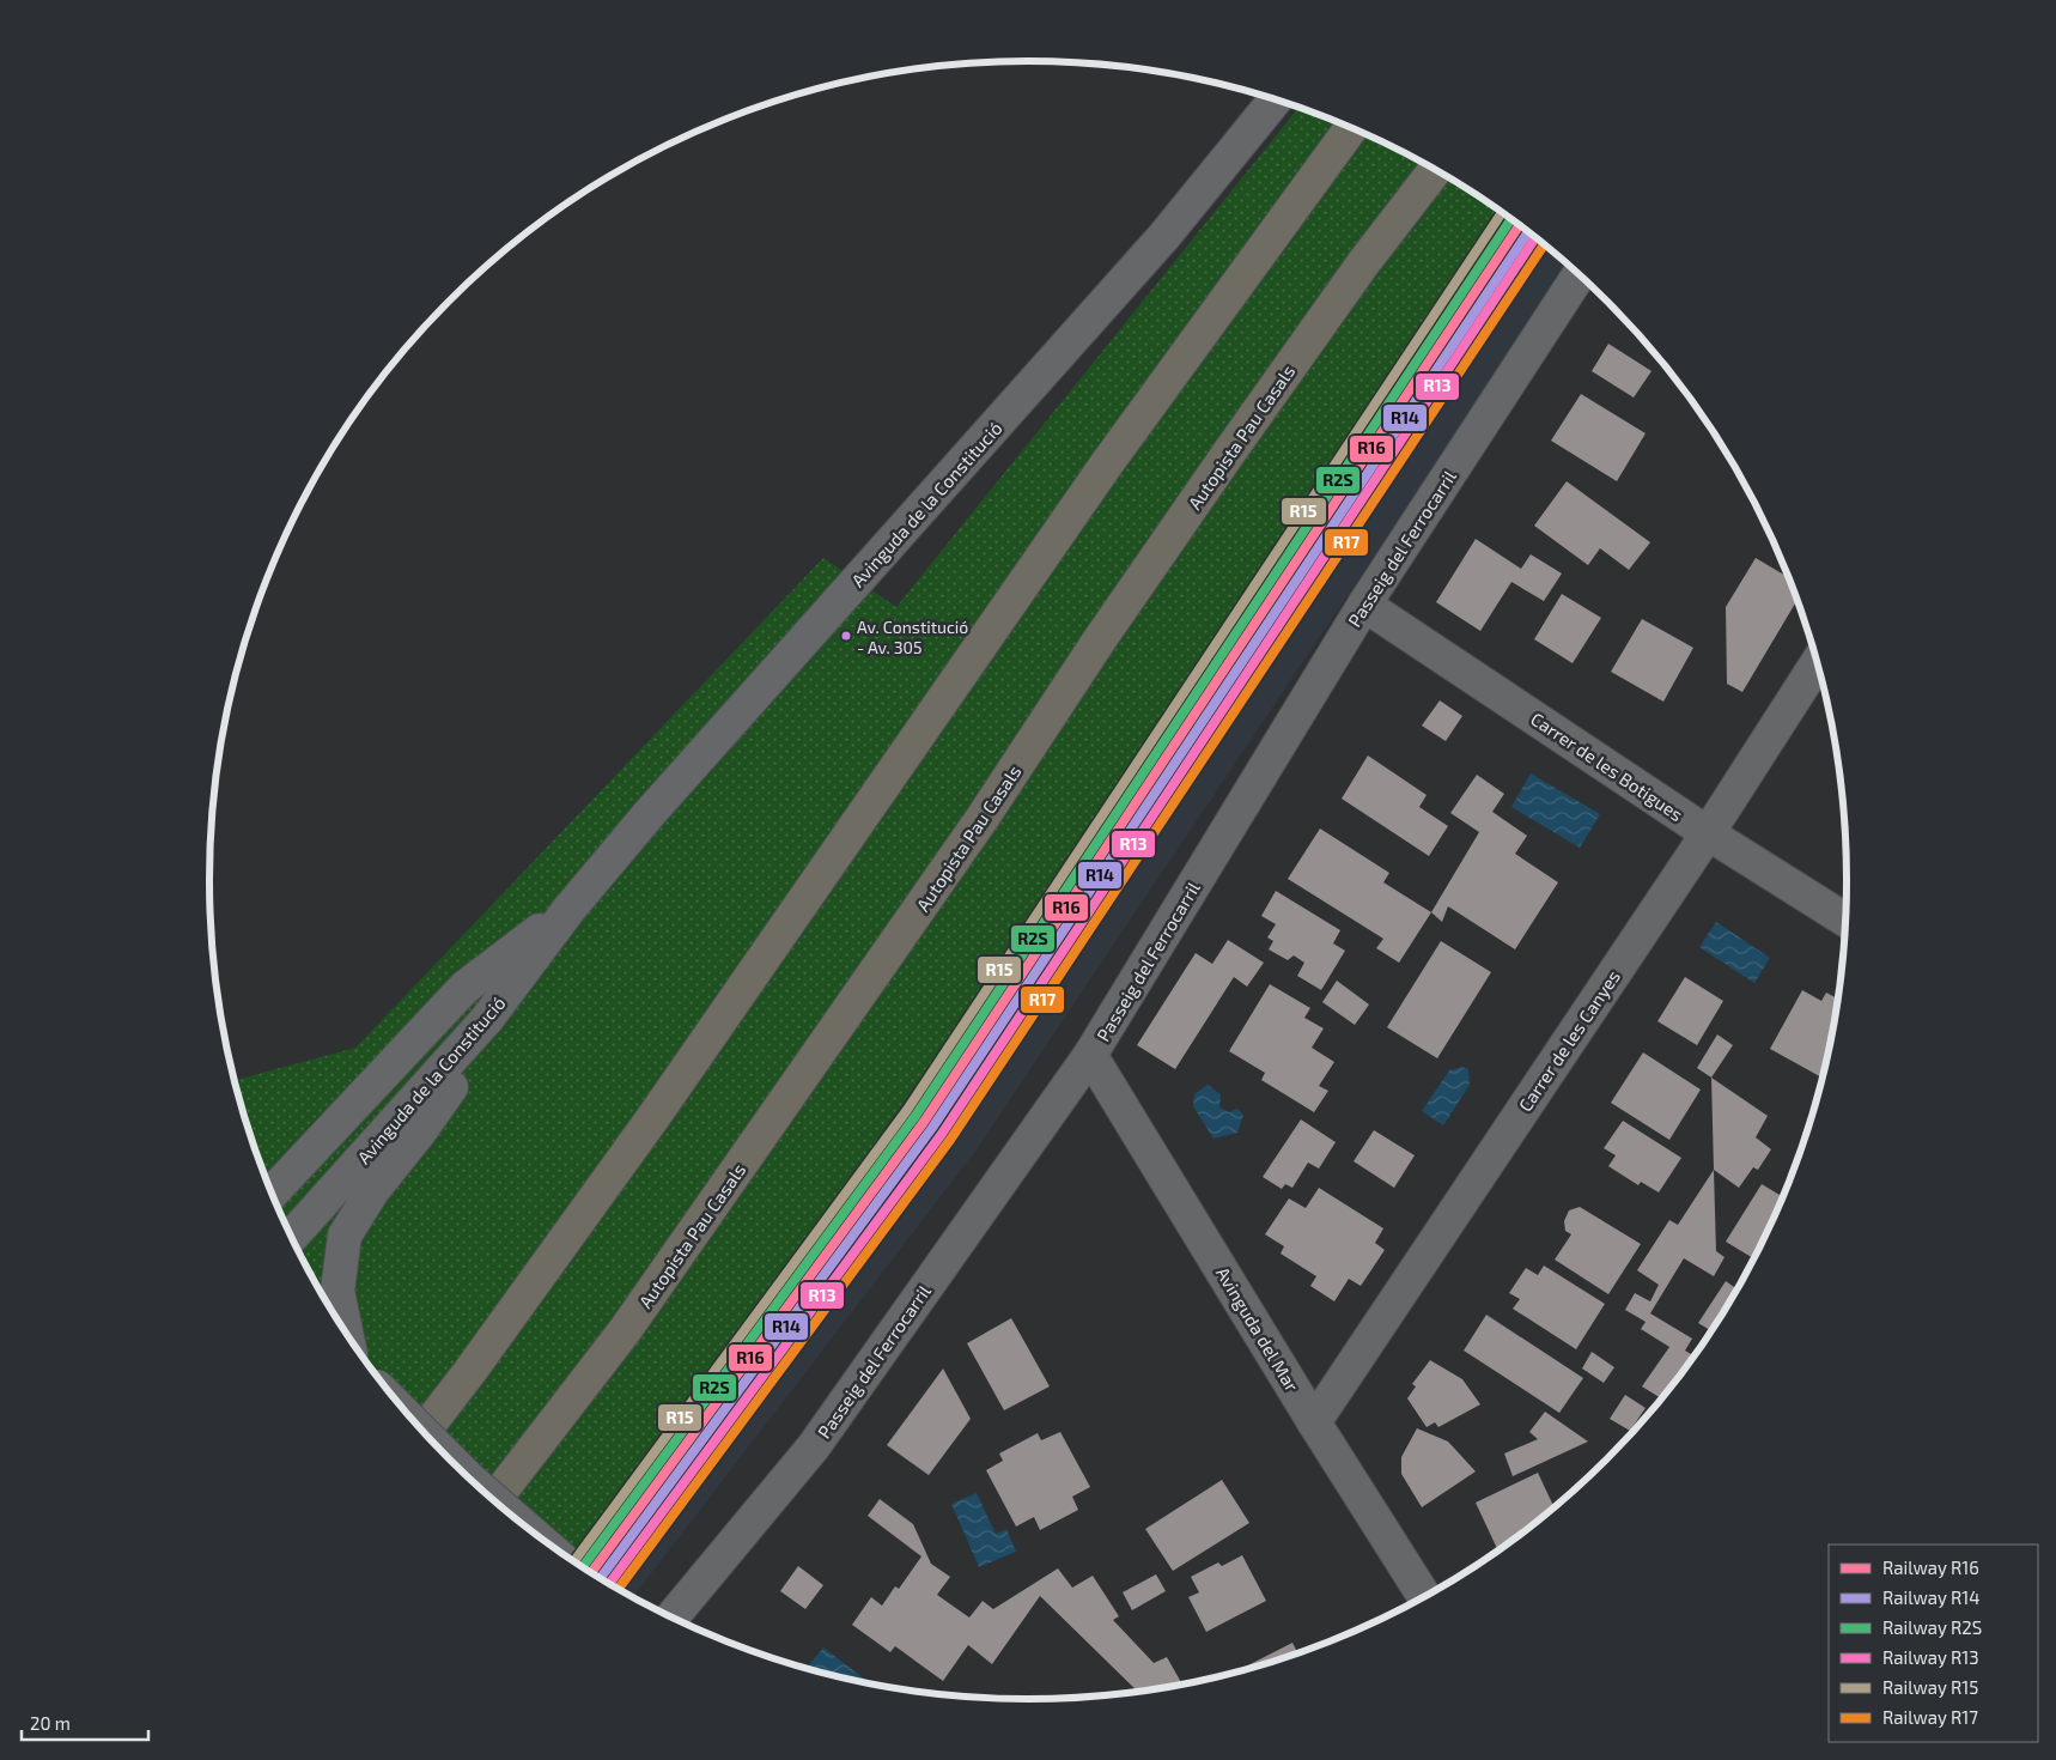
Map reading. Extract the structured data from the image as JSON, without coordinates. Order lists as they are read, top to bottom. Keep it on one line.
{"streets":{"highway":["Autopista Pau Casals"],"street":["Avinguda de la Constitució","Passeig del Ferrocarril","Carrer de les Botigues","Carrer de les Canyes","Avinguda del Mar"]},"crossings":[["Passeig del Ferrocarril","Carrer de les Botigues"],["Passeig del Ferrocarril","Avinguda del Mar"],["Carrer de les Botigues","Carrer de les Canyes"],["Carrer de les Canyes","Avinguda del Mar"]],"places":["Av. Constitució - Av. 305"],"lines":["rail line R15","rail line R2S","rail line R16","rail line R14","rail line R13","rail line R17"],"legend":["Railway R16","Railway R14","Railway R2S","Railway R13","Railway R15","Railway R17"],"scale_bar":"20 m"}
